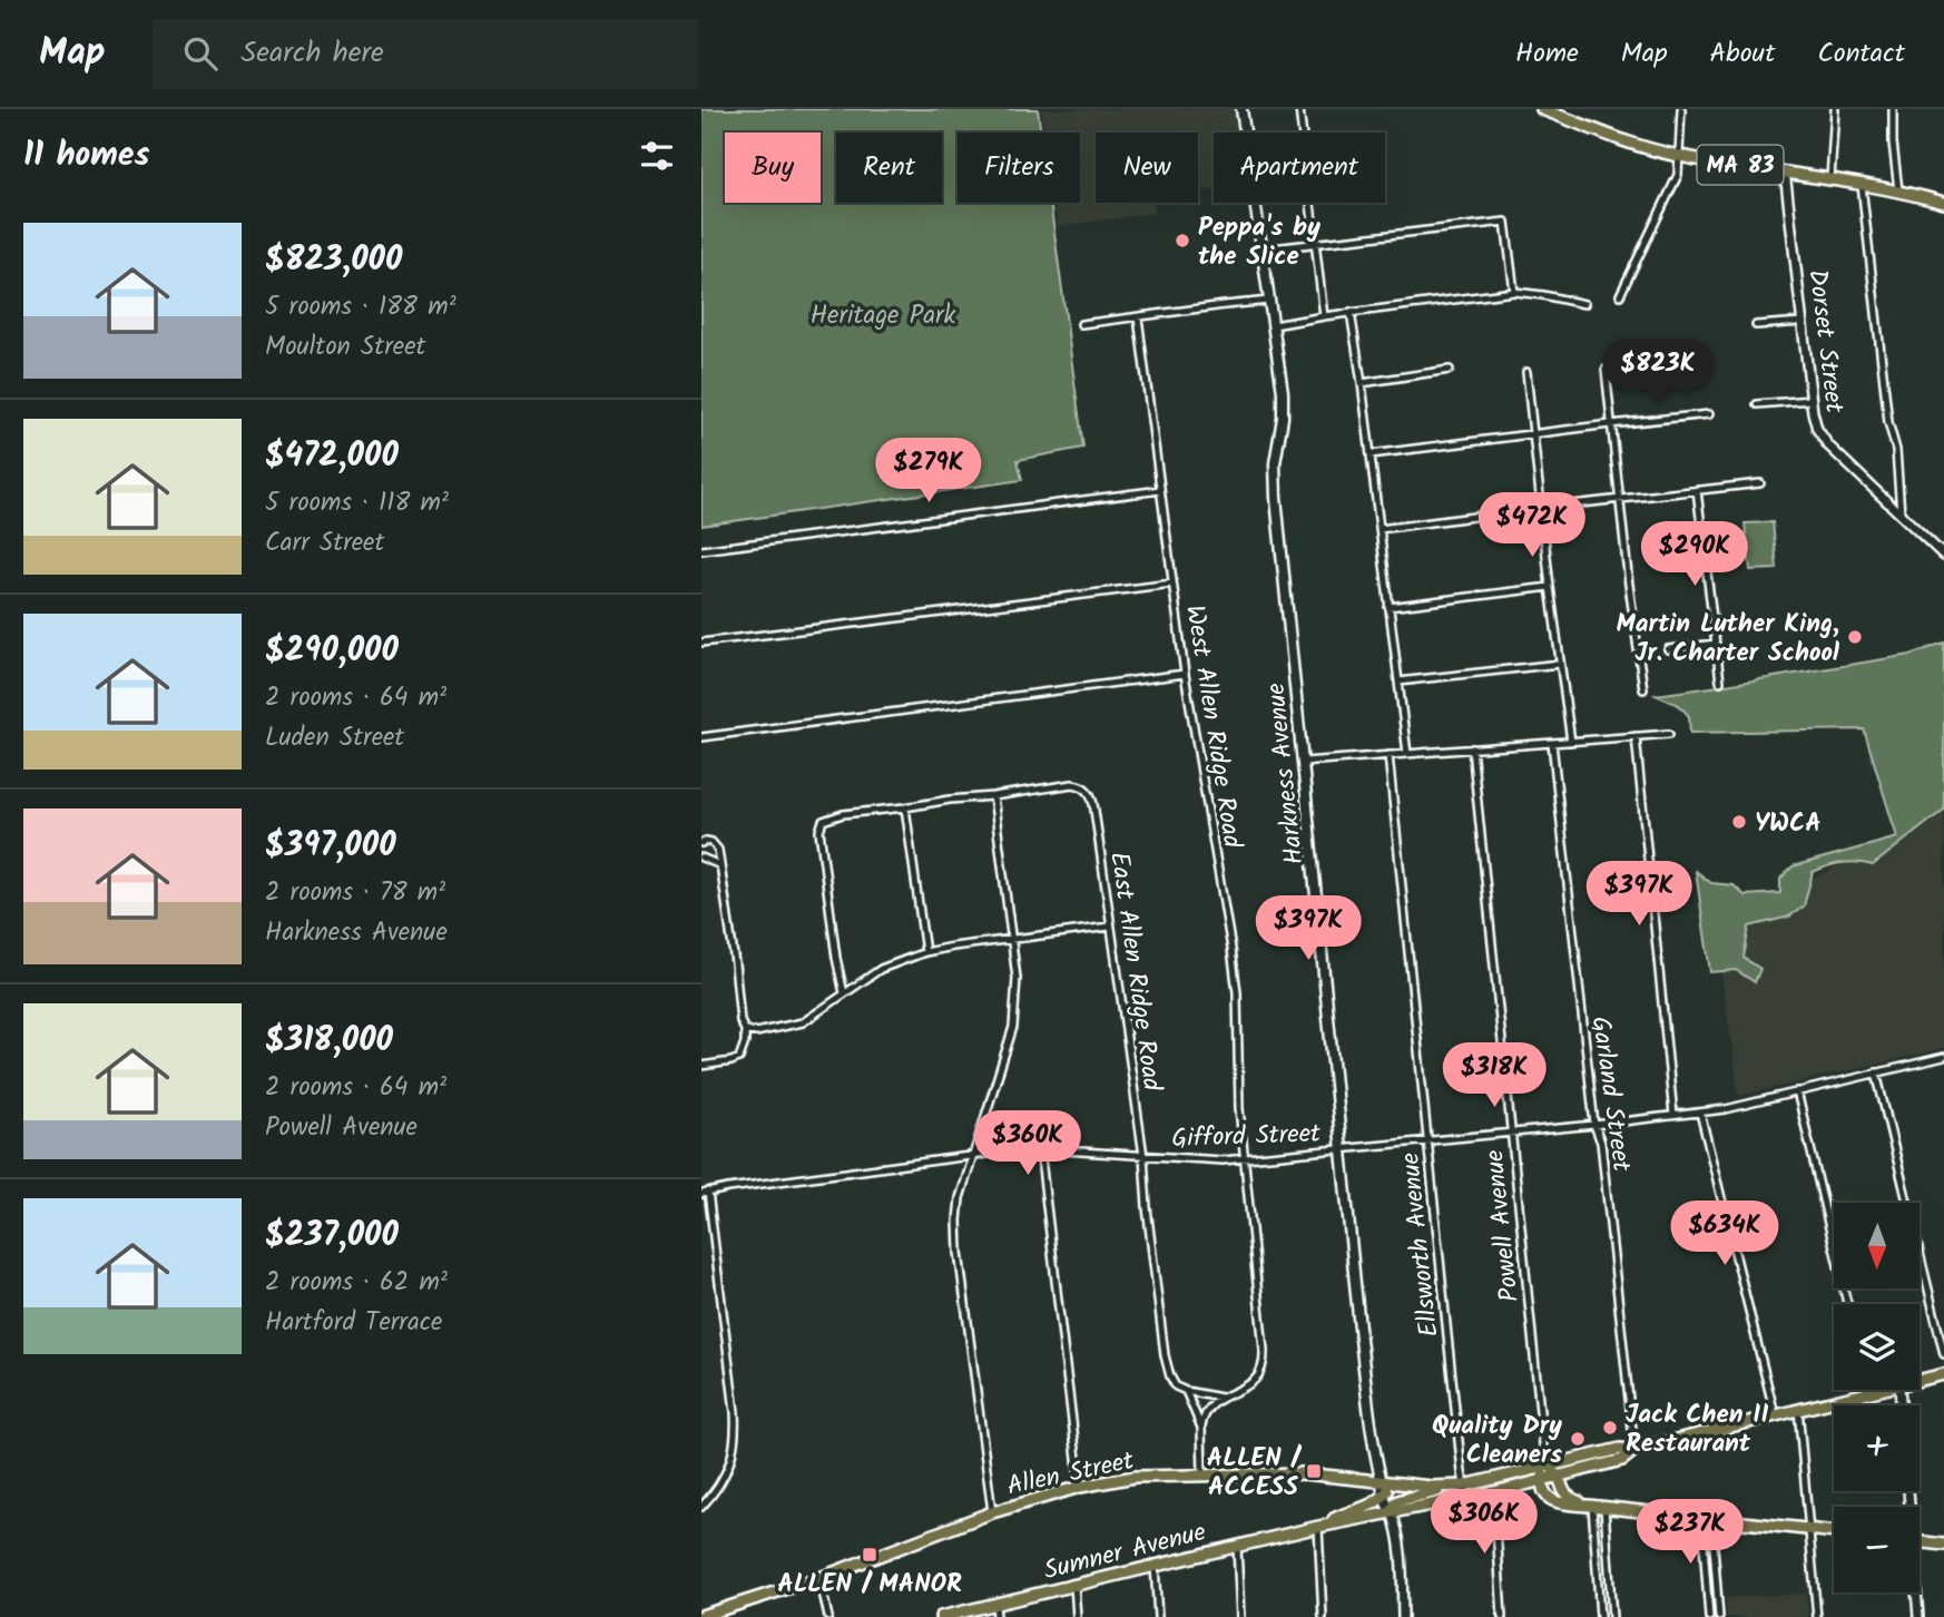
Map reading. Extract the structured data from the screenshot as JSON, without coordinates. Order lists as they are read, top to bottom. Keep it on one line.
{"streets":{"main road":["MA 83","Harkness Avenue","Allen Street","Sumner Avenue"],"street":["Dorset Street","West Allen Ridge Road","East Allen Ridge Road","Garland Street","Gifford Street","Powell Avenue","Ellsworth Avenue"]},"crossings":[["MA 83","Dorset Street"],["West Allen Ridge Road","East Allen Ridge Road"],["West Allen Ridge Road","Gifford Street"],["Harkness Avenue","Gifford Street"],["Harkness Avenue","Allen Street"],["Harkness Avenue","Sumner Avenue"],["East Allen Ridge Road","Gifford Street"],["East Allen Ridge Road","Allen Street"],["Garland Street","Gifford Street"],["Garland Street","Sumner Avenue"],["Gifford Street","Powell Avenue"],["Gifford Street","Ellsworth Avenue"],["Powell Avenue","Sumner Avenue"],["Ellsworth Avenue","Allen Street"],["Ellsworth Avenue","Sumner Avenue"],["Allen Street","Sumner Avenue"]],"parks":["Heritage Park"],"places":{"other":["Peppa's by the Slice","Martin Luther King, Jr. Charter School","YWCA","Jack Chen II Restaurant","Quality Dry Cleaners"],"transit":["ALLEN / ACCESS","ALLEN / MANOR"]},"north":"bottom","page":{"header":"Map","search":"Search here","nav":["Home","Map","About","Contact"],"heading":"11 homes","chip":["Buy","Rent","Filters","New","Apartment"],"list":[{"name":"$823,000","note":"5 rooms · 188 m² · Moulton Street"},{"name":"$472,000","note":"5 rooms · 118 m² · Carr Street"},{"name":"$290,000","note":"2 rooms · 64 m² · Luden Street"},{"name":"$397,000","note":"2 rooms · 78 m² · Harkness Avenue"},{"name":"$318,000","note":"2 rooms · 64 m² · Powell Avenue"},{"name":"$237,000","note":"2 rooms · 62 m² · Hartford Terrace"}],"price":["$823K","$279K","$472K","$290K","$397K","$397K","$318K","$360K","$634K","$306K","$237K"],"map_buttons":["+","−"]}}
